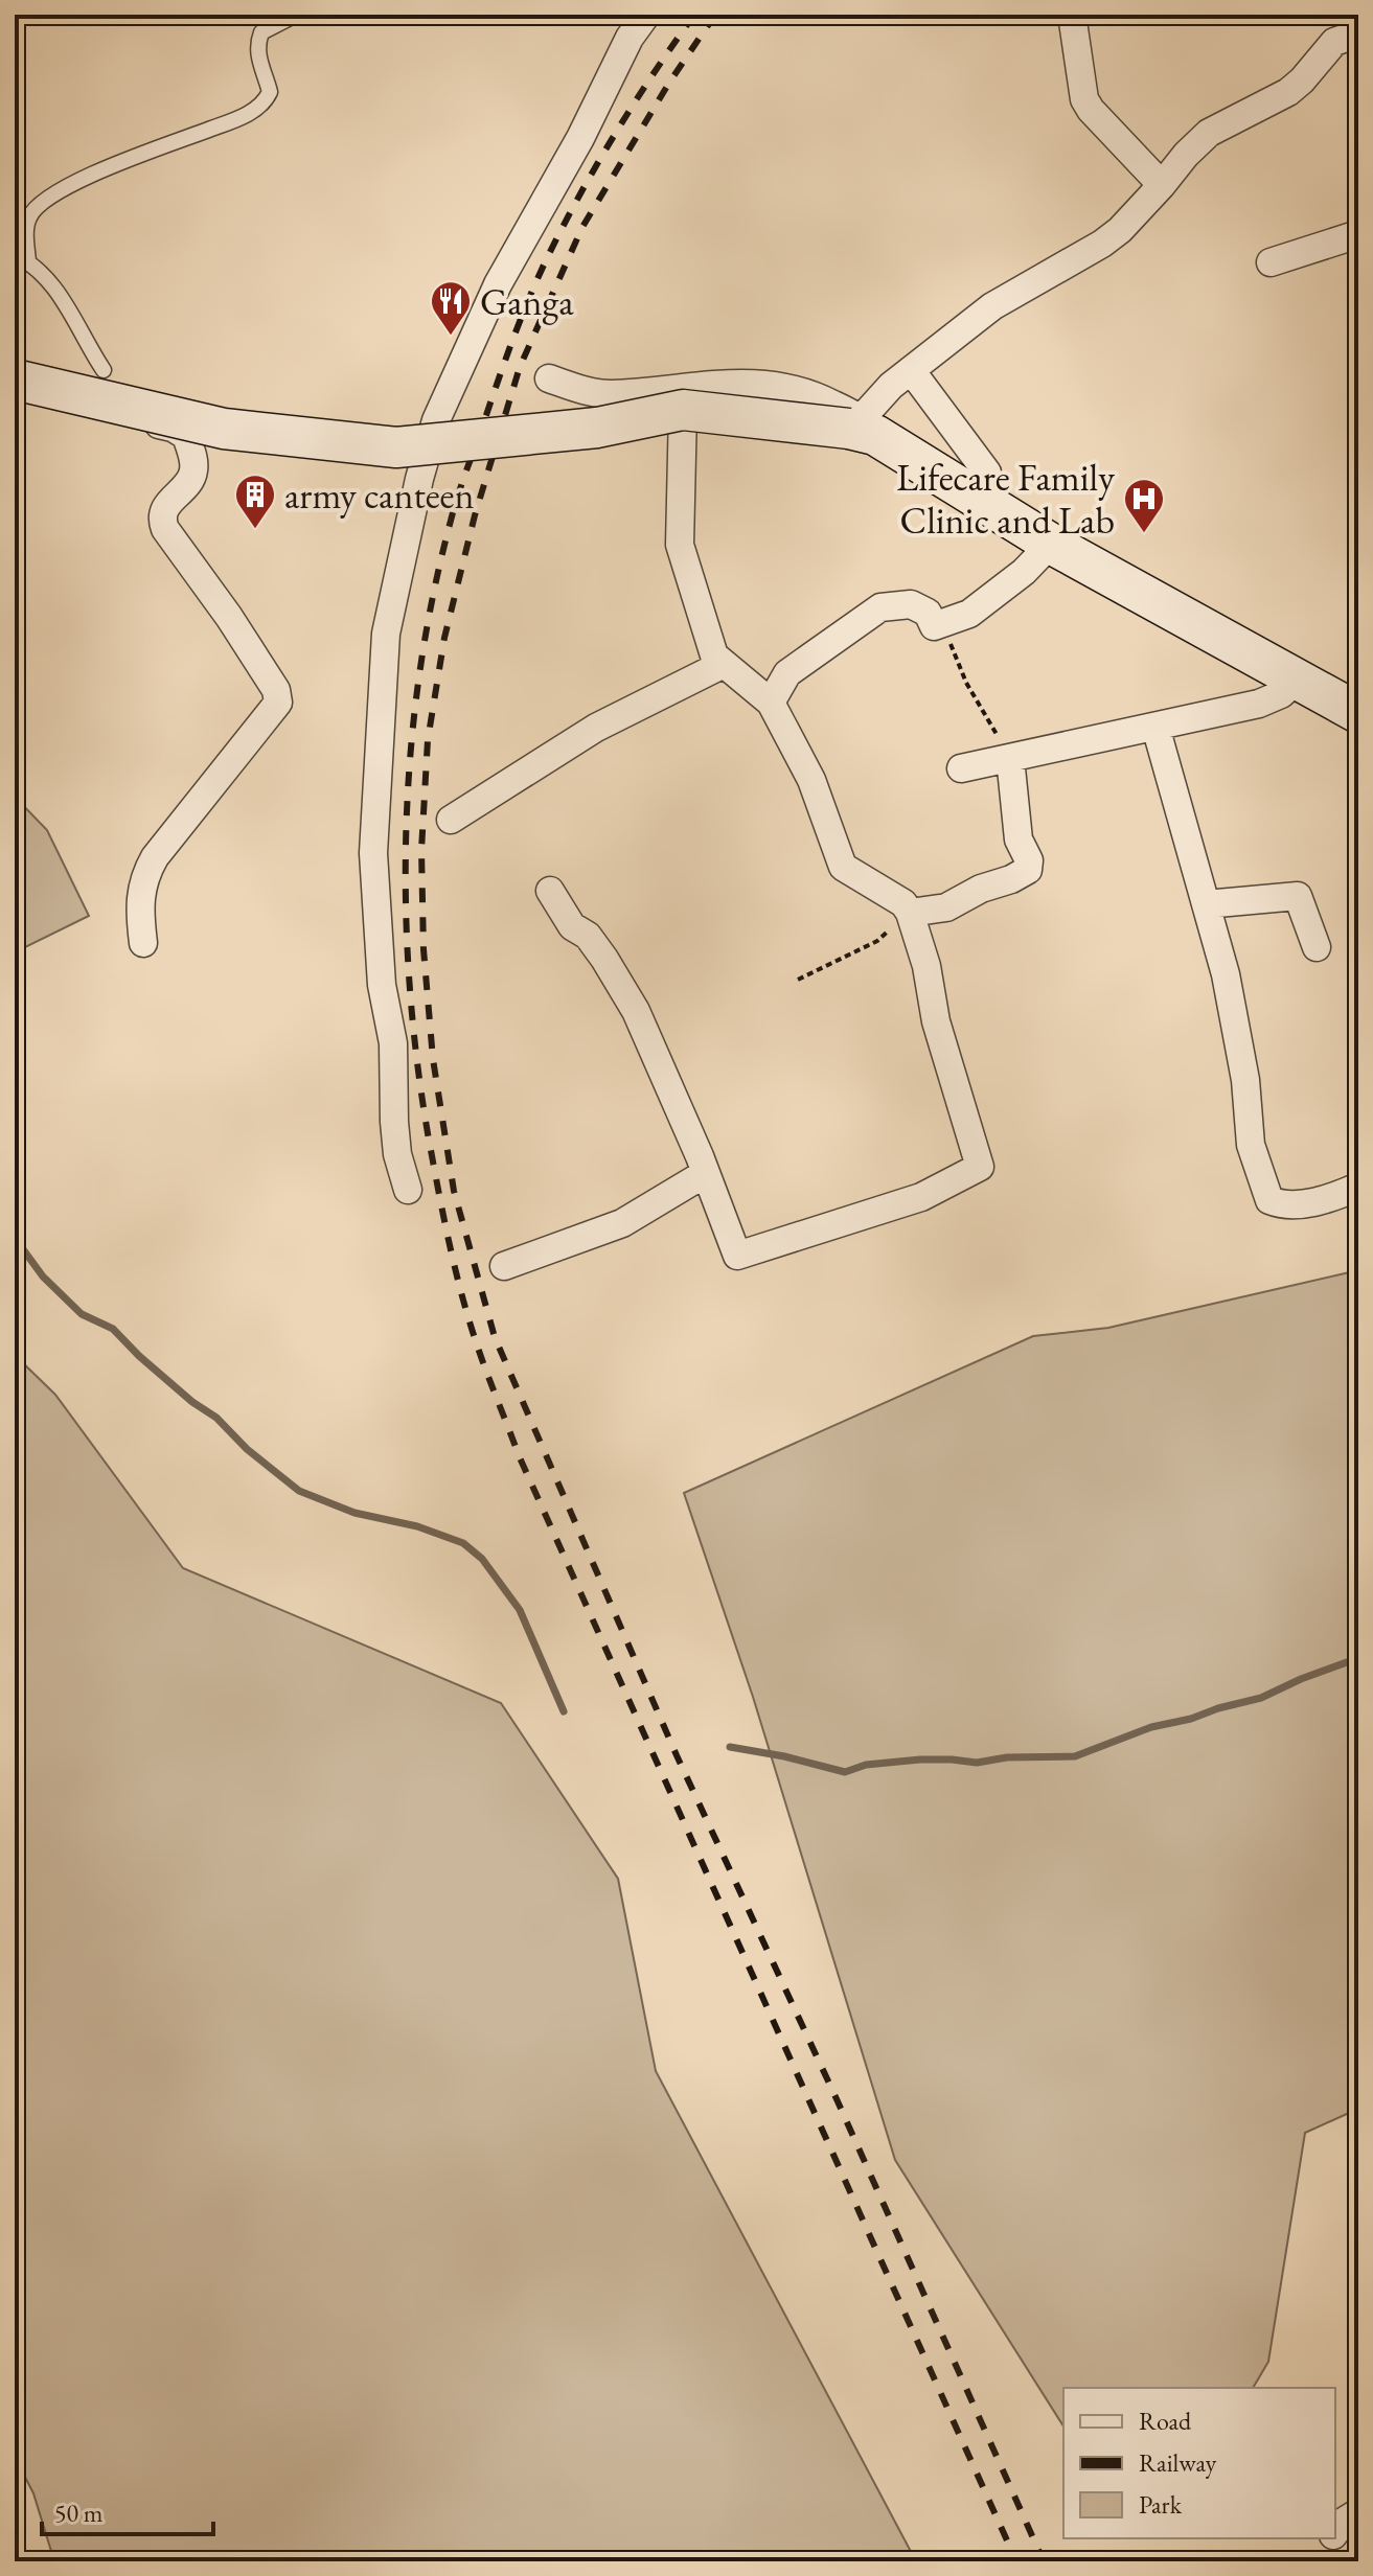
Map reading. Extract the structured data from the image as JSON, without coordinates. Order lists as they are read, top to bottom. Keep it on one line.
{"places":{"restaurant":["Ganga"],"building":["army canteen"],"hospital":["Lifecare Family Clinic and Lab"]},"legend":["Road","Railway","Park"],"scale_bar":"50 m"}
